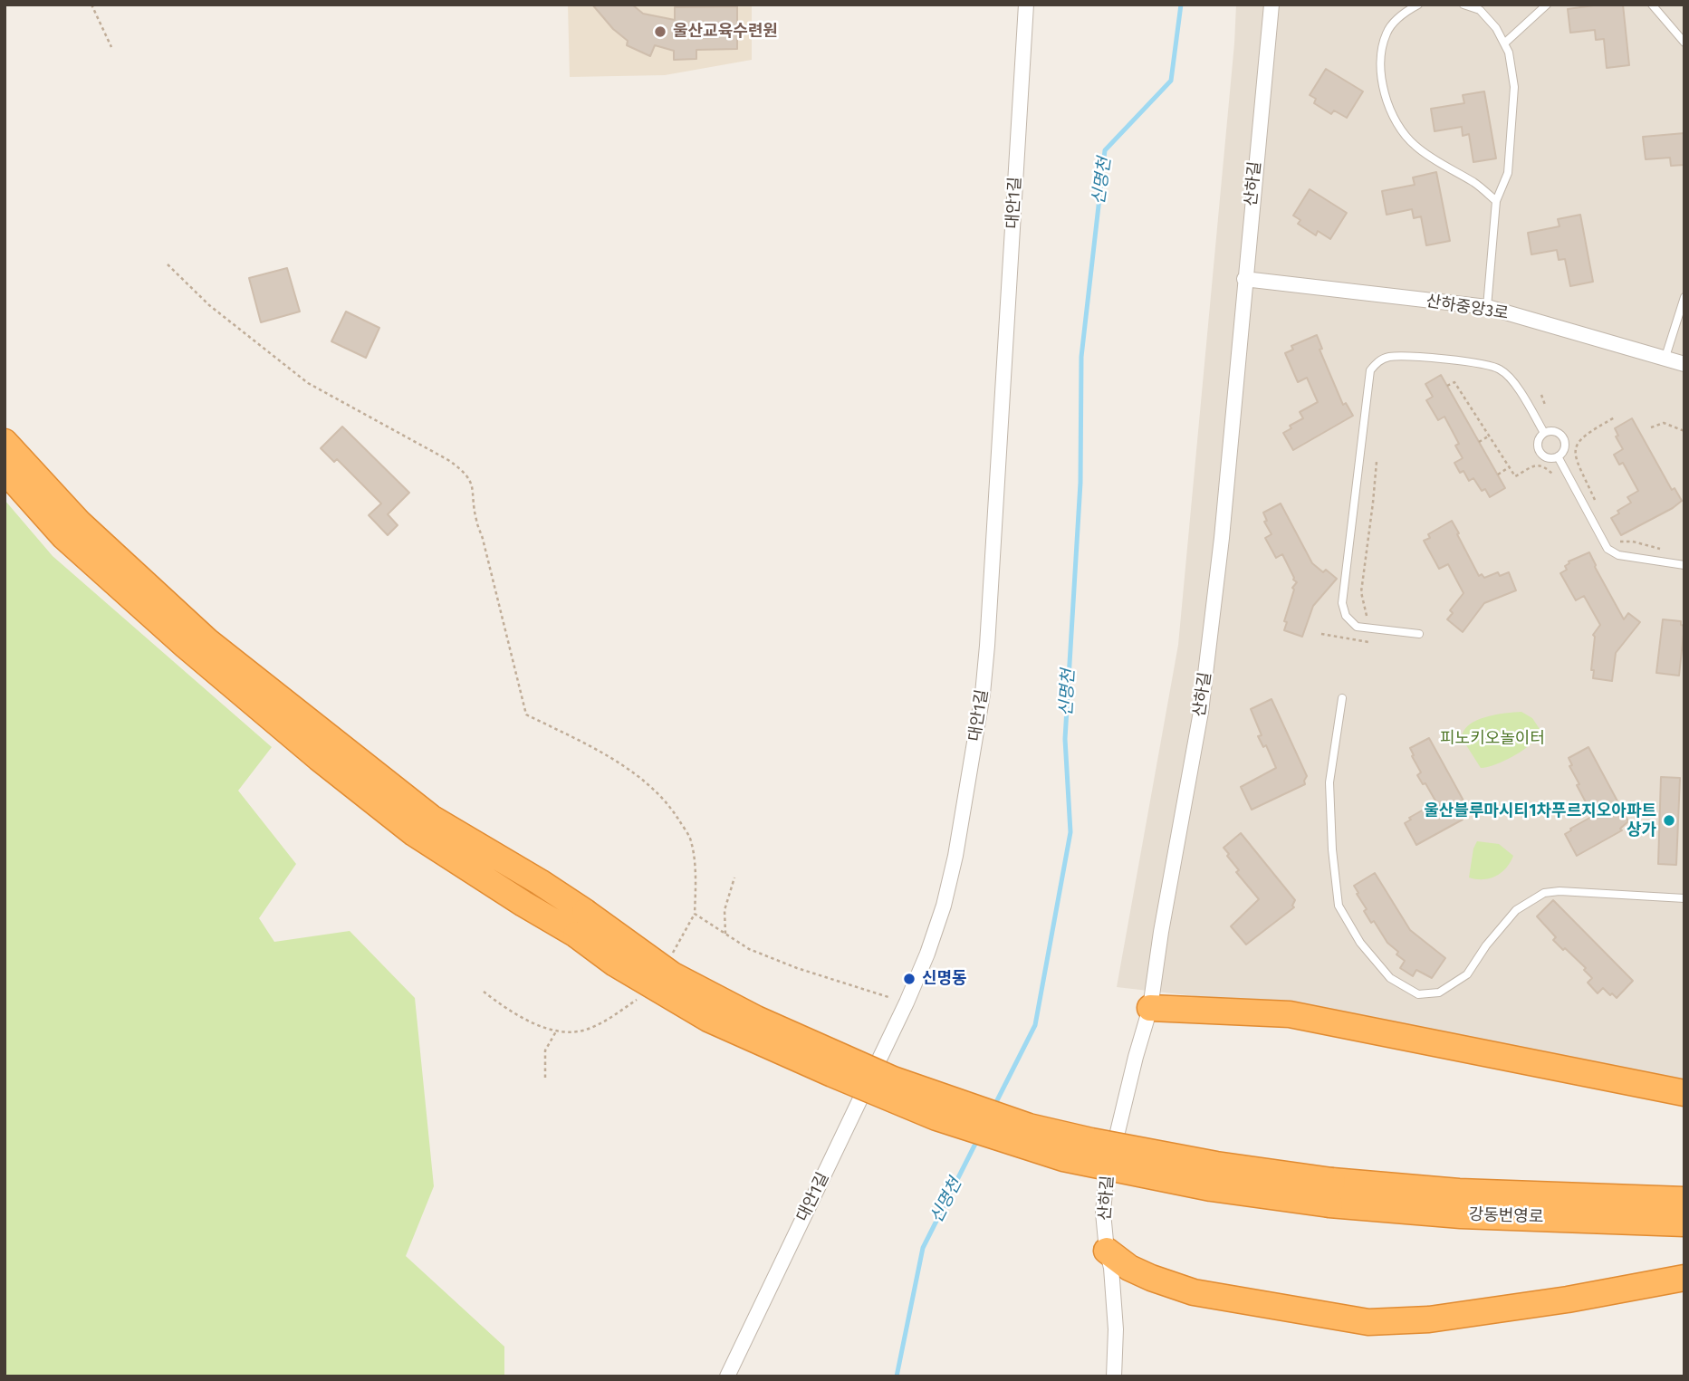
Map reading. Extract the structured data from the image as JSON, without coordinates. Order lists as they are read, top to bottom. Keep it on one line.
{"streets":{"highway":["강동번영로"],"street":["산하길","대안1길","산하중앙3로"]},"crossings":[["산하길","산하중앙3로"]],"water":["신명천"],"parks":["피노키오놀이터"],"places":["울산교육수련원","울산블루마시티1차푸르지오아파트 상가","신명동"]}
